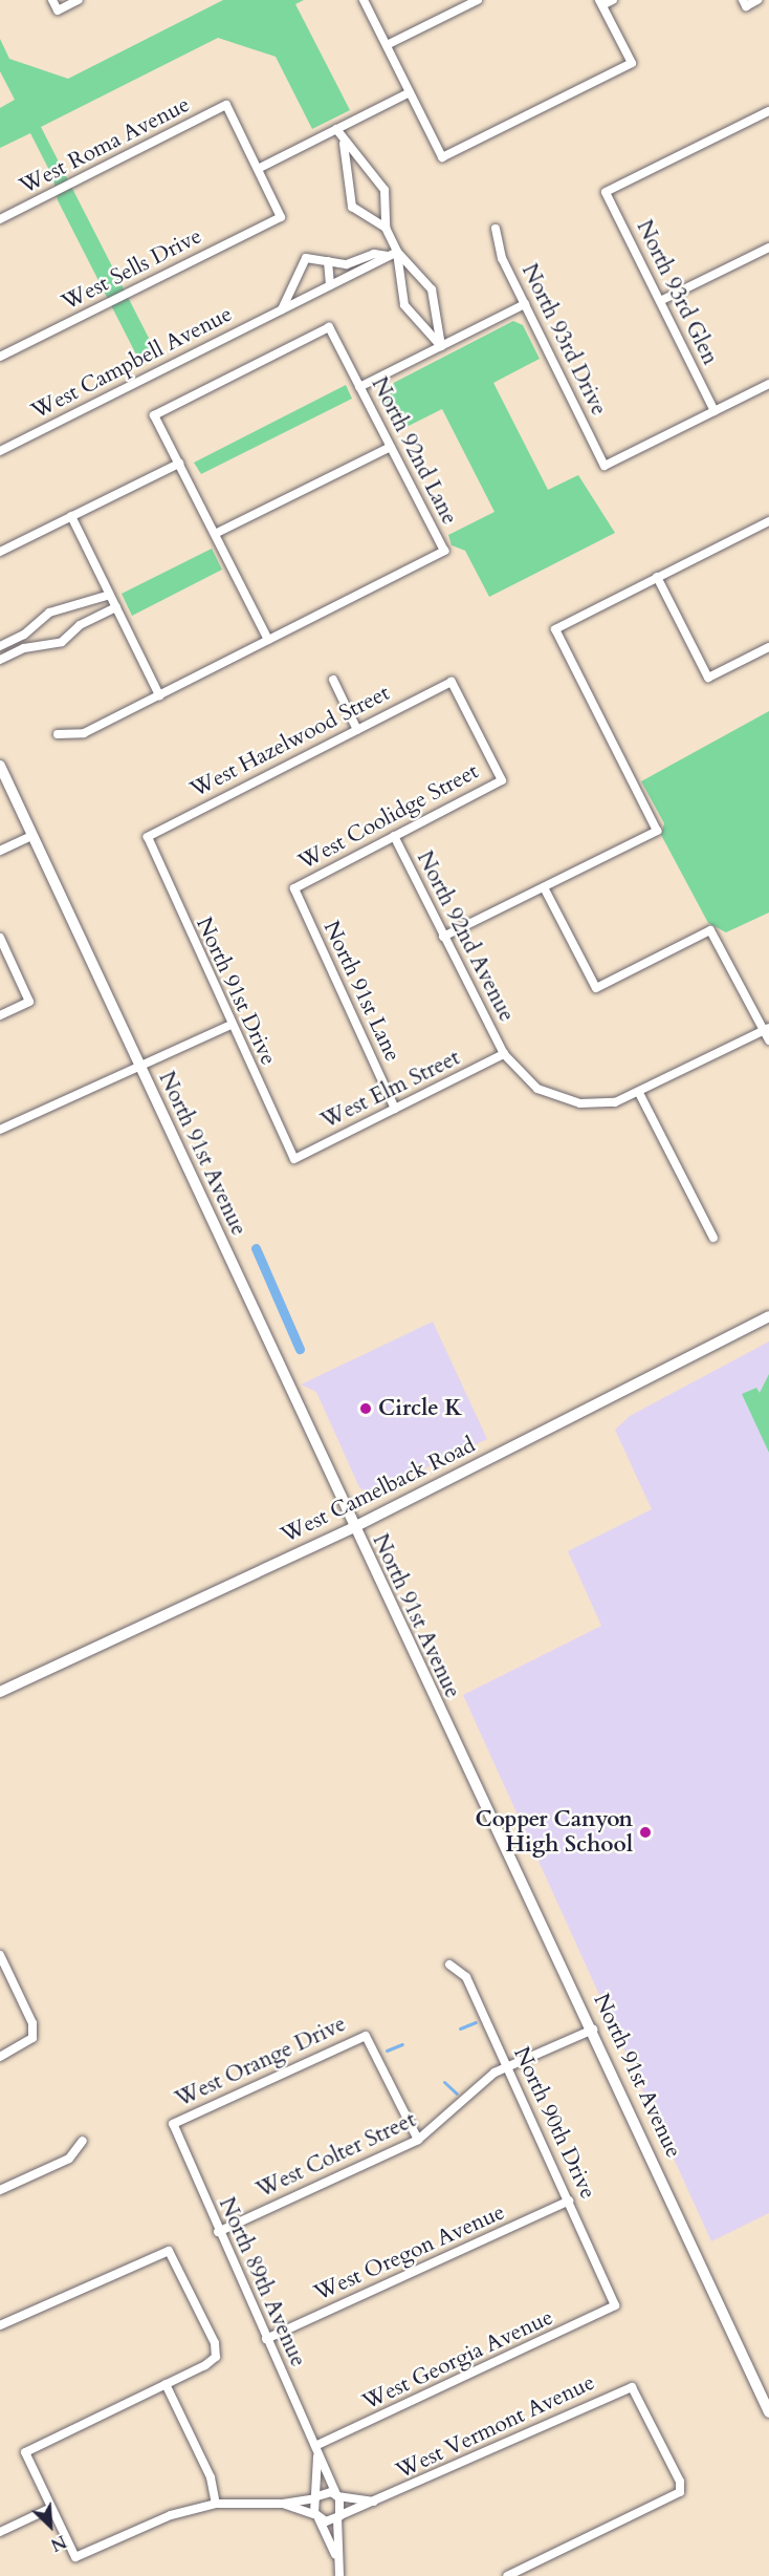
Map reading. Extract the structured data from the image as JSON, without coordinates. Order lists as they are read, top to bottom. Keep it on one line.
{"streets":{"main road":["North 91st Avenue","West Camelback Road"],"street":["West Roma Avenue","West Sells Drive","North 93rd Glen","North 93rd Drive","West Campbell Avenue","North 92nd Lane","West Hazelwood Street","West Coolidge Street","North 92nd Avenue","North 91st Drive","North 91st Lane","West Elm Street","West Orange Drive","North 90th Drive","West Colter Street","West Oregon Avenue","North 89th Avenue","West Georgia Avenue","West Vermont Avenue"]},"crossings":[["West Roma Avenue","West Sells Drive"],["North 93rd Glen","North 93rd Drive"],["West Hazelwood Street","West Coolidge Street"],["West Hazelwood Street","North 91st Drive"],["West Coolidge Street","North 92nd Avenue"],["West Coolidge Street","North 91st Lane"],["North 92nd Avenue","West Elm Street"],["North 91st Drive","West Elm Street"],["North 91st Lane","West Elm Street"],["North 91st Avenue","West Camelback Road"],["North 91st Avenue","West Colter Street"],["West Orange Drive","West Colter Street"],["West Orange Drive","North 89th Avenue"],["North 90th Drive","West Colter Street"],["North 90th Drive","West Oregon Avenue"],["North 90th Drive","West Georgia Avenue"],["West Colter Street","North 89th Avenue"],["West Oregon Avenue","North 89th Avenue"],["North 89th Avenue","West Georgia Avenue"],["North 89th Avenue","West Vermont Avenue"]],"places":["Circle K","Copper Canyon High School"],"north":"bottom right"}
